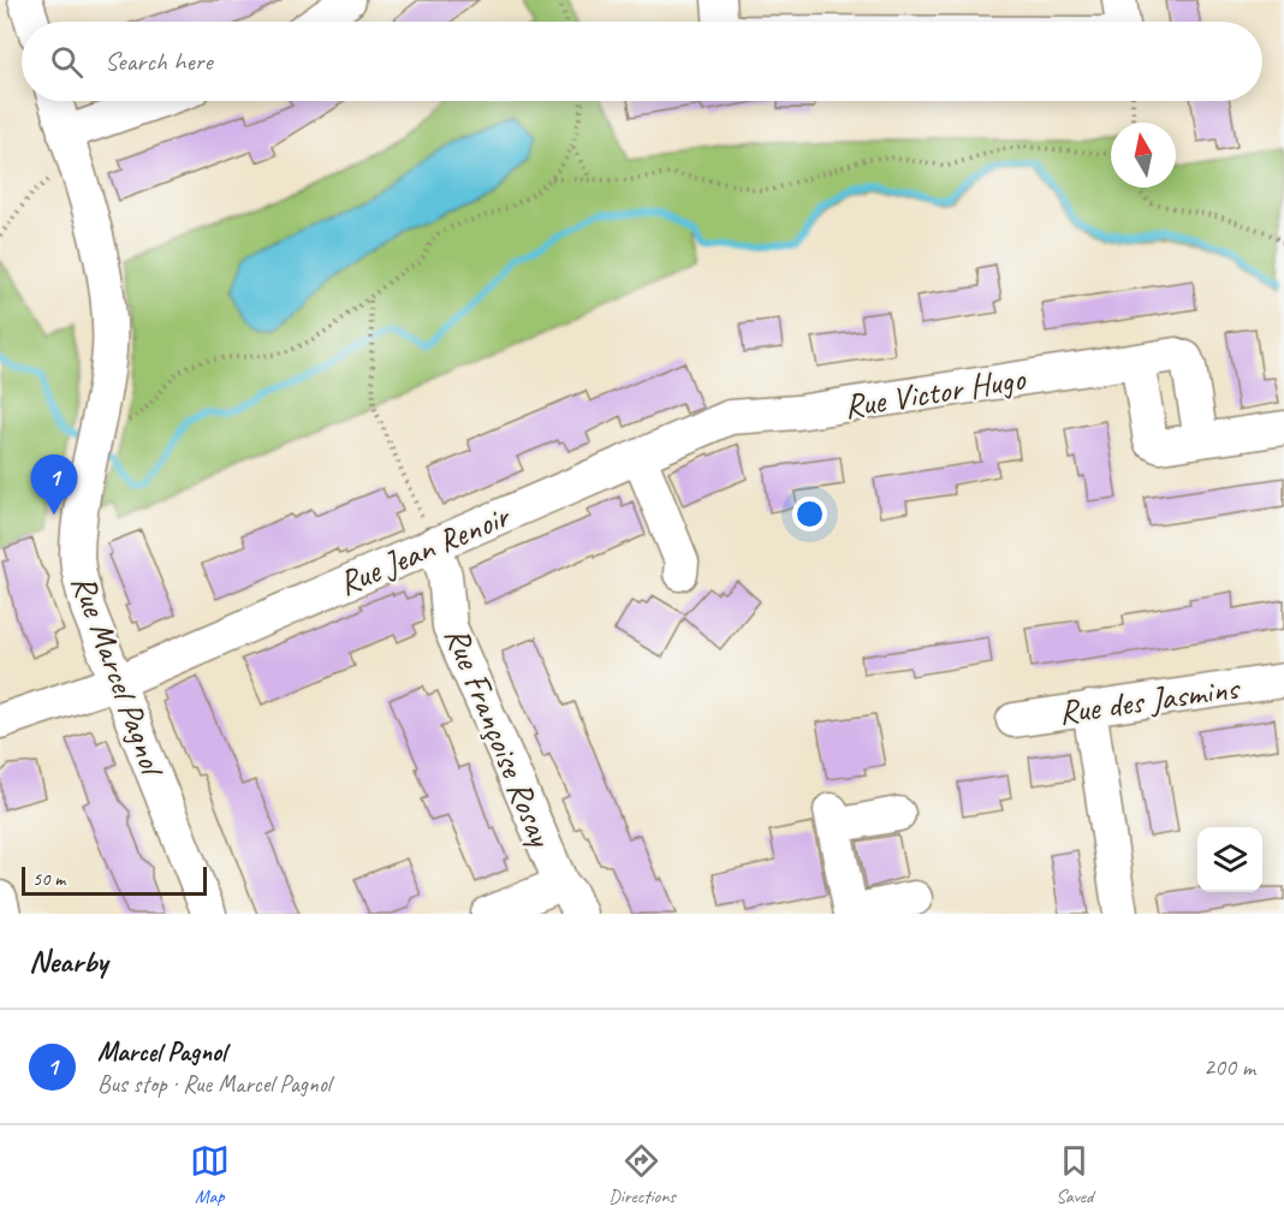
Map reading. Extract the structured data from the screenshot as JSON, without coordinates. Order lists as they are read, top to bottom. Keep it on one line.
{"streets":{"street":["Rue Victor Hugo","Rue Jean Renoir","Rue Marcel Pagnol","Rue des Jasmins","Rue Françoise Rosay"]},"crossings":[["Rue Victor Hugo","Rue Jean Renoir"],["Rue Jean Renoir","Rue Marcel Pagnol"],["Rue Jean Renoir","Rue Françoise Rosay"]],"scale_bar":"50 m","north":"top","page":{"search":"Search here","pins":"1","scale":"50 m","heading":"Nearby","list":[{"mark":"1","name":"Marcel Pagnol","note":"Bus stop · Rue Marcel Pagnol","value":"200 m"}],"nav":["Map","Directions","Saved"]}}
